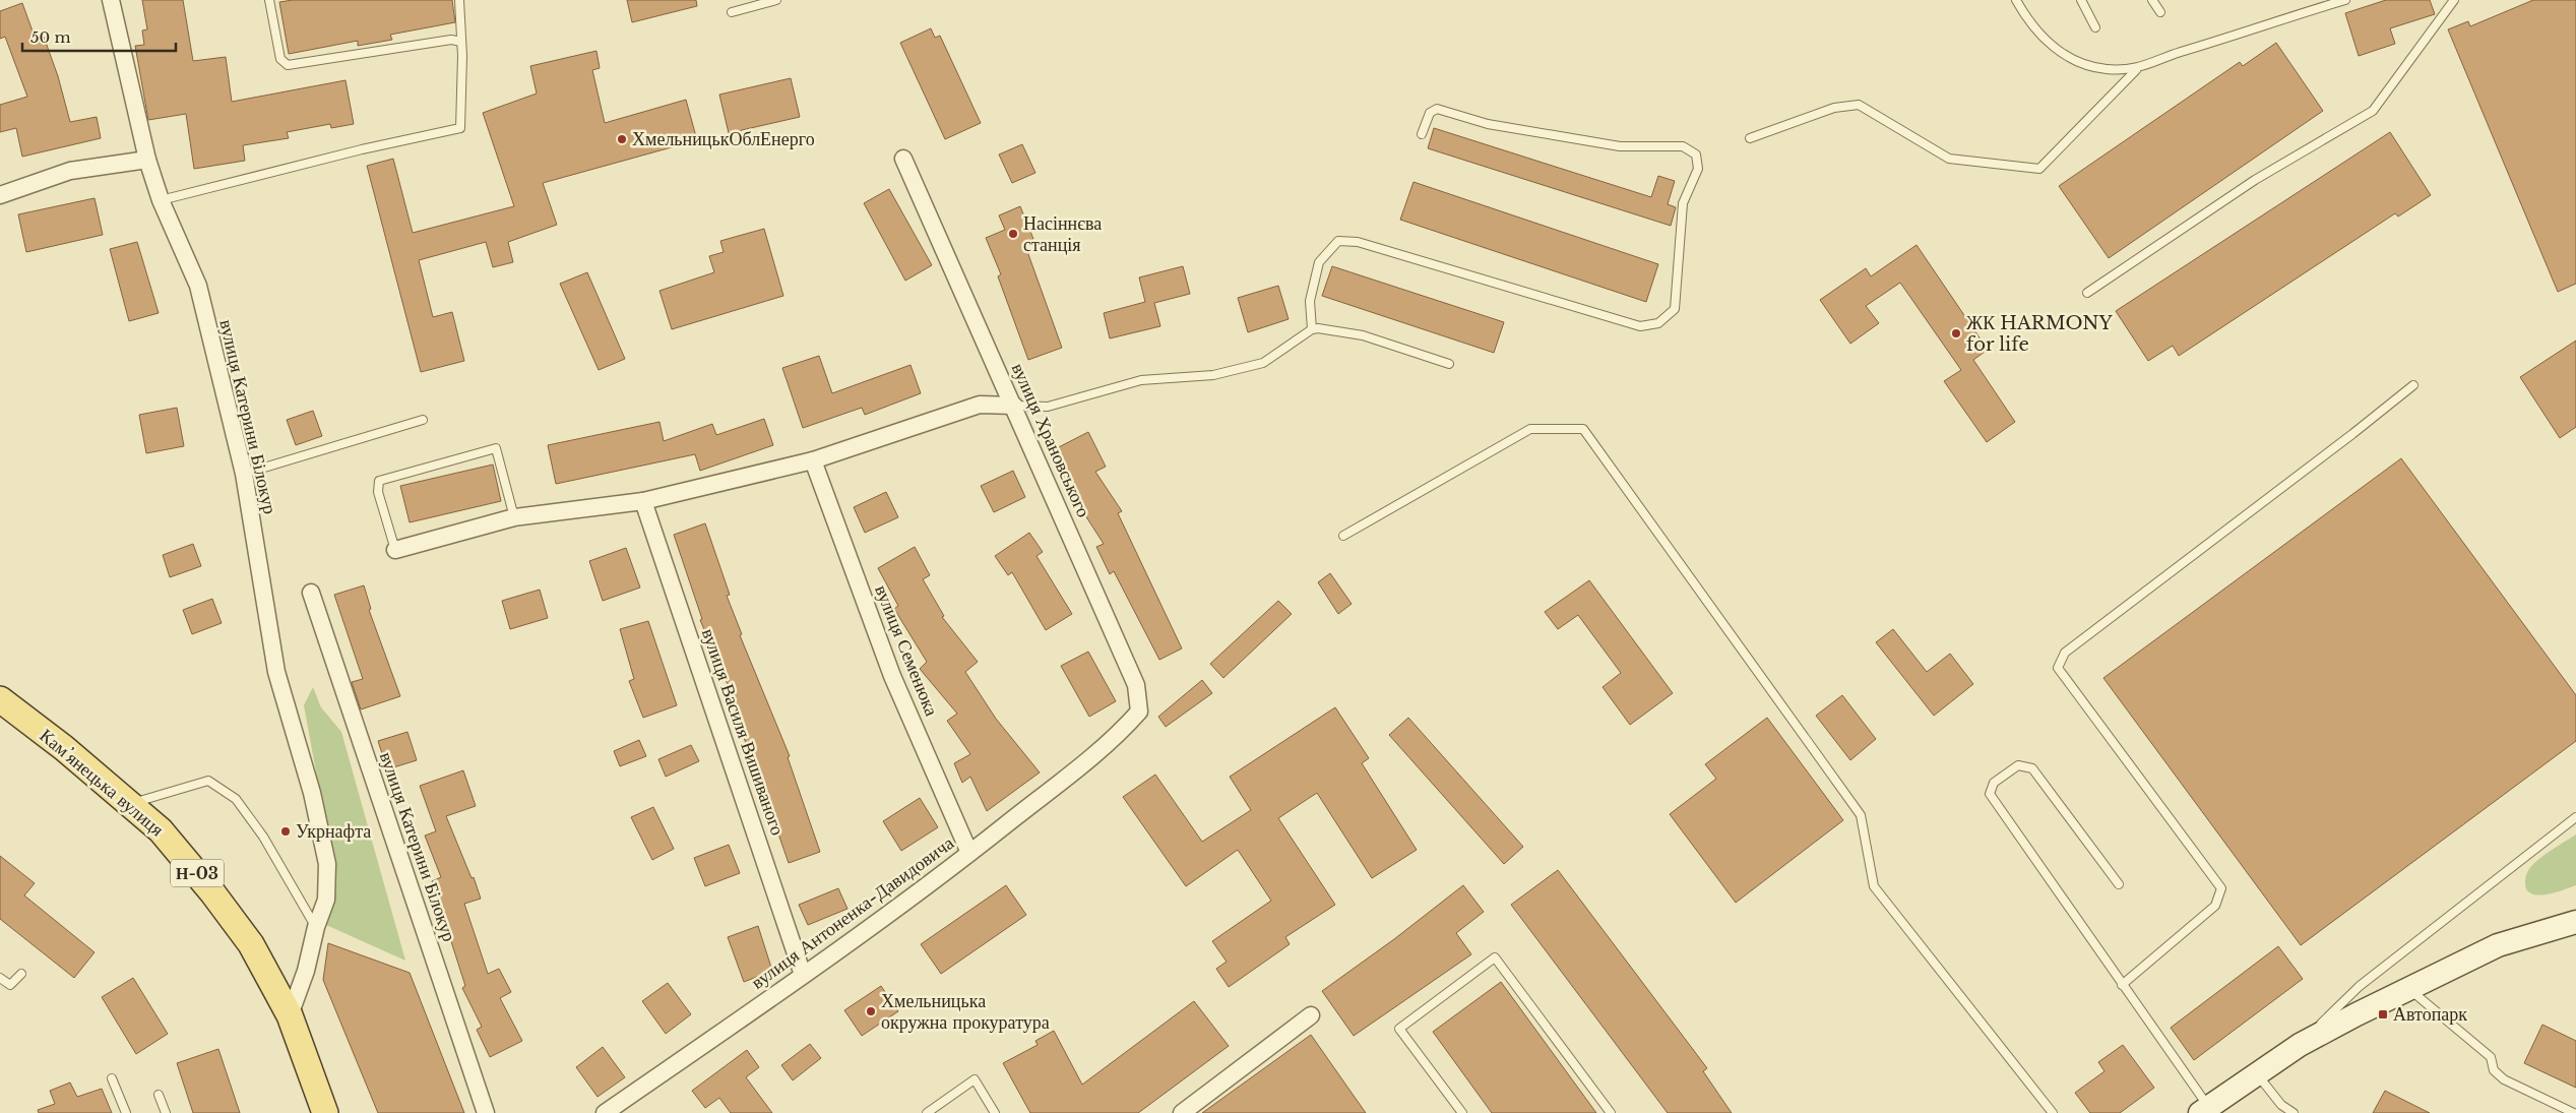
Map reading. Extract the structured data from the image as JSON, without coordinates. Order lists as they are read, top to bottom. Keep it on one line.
{"streets":{"main road":["Камʼянецька вулиця","Н-03"],"street":["вулиця Катерини Білокур","вулиця Храновського","вулиця Семенюка","вулиця Василя Вишиваного","вулиця Антоненка-Давидовича"]},"crossings":[["вулиця Катерини Білокур","Камʼянецька вулиця"],["вулиця Храновського","вулиця Антоненка-Давидовича"],["вулиця Семенюка","вулиця Антоненка-Давидовича"],["вулиця Василя Вишиваного","вулиця Антоненка-Давидовича"]],"places":{"other":["ХмельницькОблЕнерго","Насіннєва станція","ЖК HARMONY for life","Укрнафта","Хмельницька окружна прокуратура"],"transit":["Автопарк"]},"scale_bar":"50 m"}
